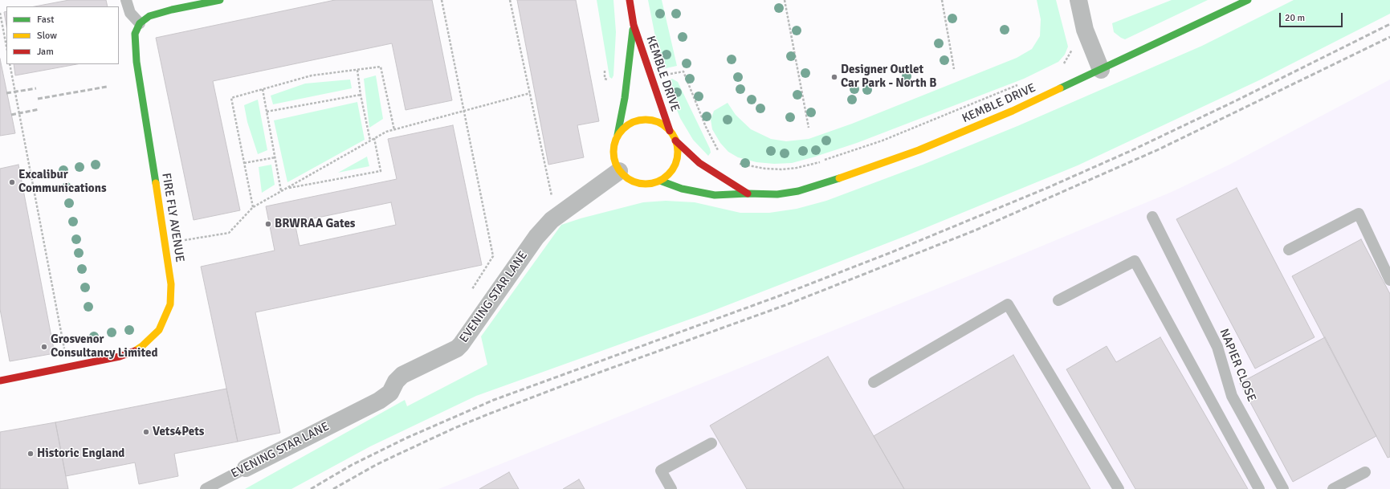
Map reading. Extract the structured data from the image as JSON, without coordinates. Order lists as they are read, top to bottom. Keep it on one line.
{"streets":{"main road":["KEMBLE DRIVE","FIRE FLY AVENUE"],"street":["EVENING STAR LANE"],"lane":["NAPIER CLOSE"]},"crossings":[["KEMBLE DRIVE","EVENING STAR LANE"]],"places":["Designer Outlet Car Park - North B","Excalibur Communications","BRWRAA Gates","Grosvenor Consultancy Limited","Vets4Pets","Historic England"],"legend":["Fast","Slow","Jam"],"scale_bar":"20 m"}
